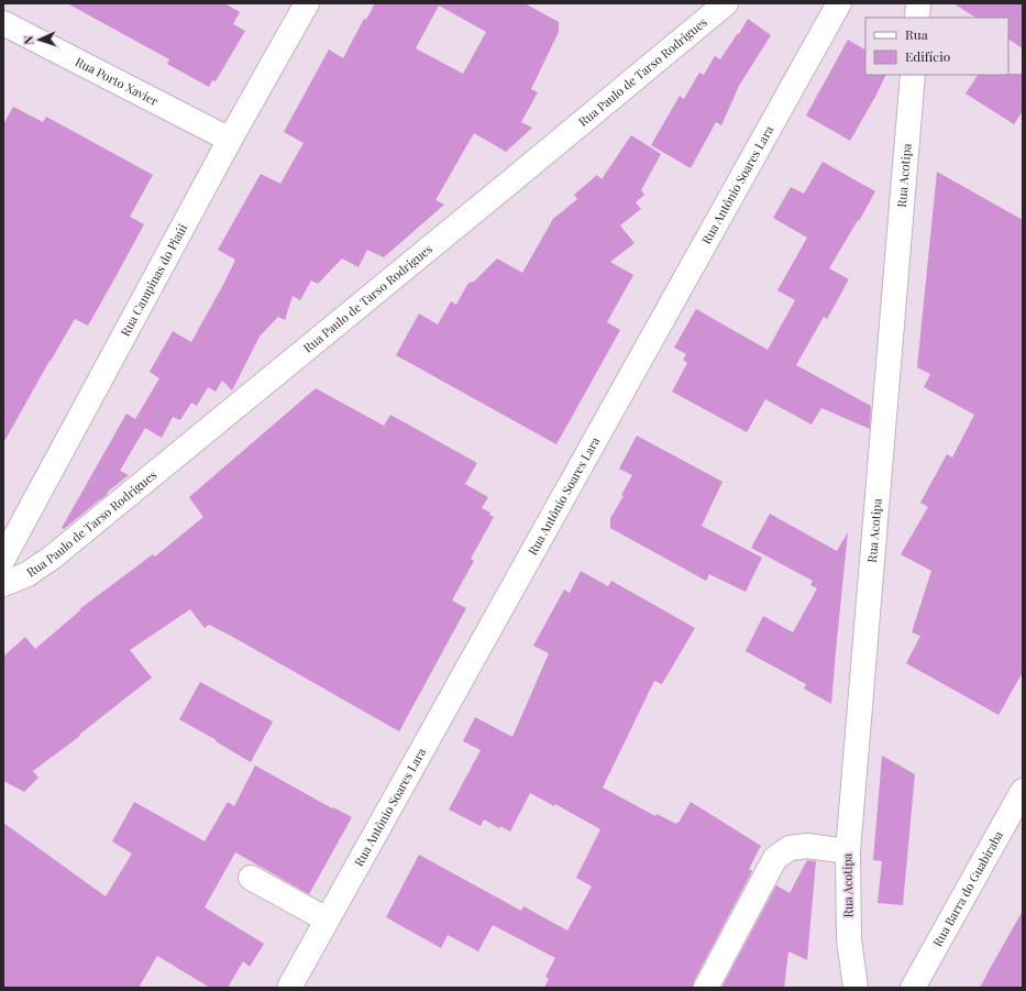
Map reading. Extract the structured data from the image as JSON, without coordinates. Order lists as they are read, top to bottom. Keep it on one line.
{"streets":{"street":["Rua Paulo de Tarso Rodrigues","Rua Porto Xavier","Rua Acotipa","Rua Antônio Soares Lara","Rua Campinas do Piaúi","Rua Barra do Guabiraba"]},"crossings":[["Rua Porto Xavier","Rua Campinas do Piaúi"]],"legend":["Rua","Edifício"],"north":"left"}
